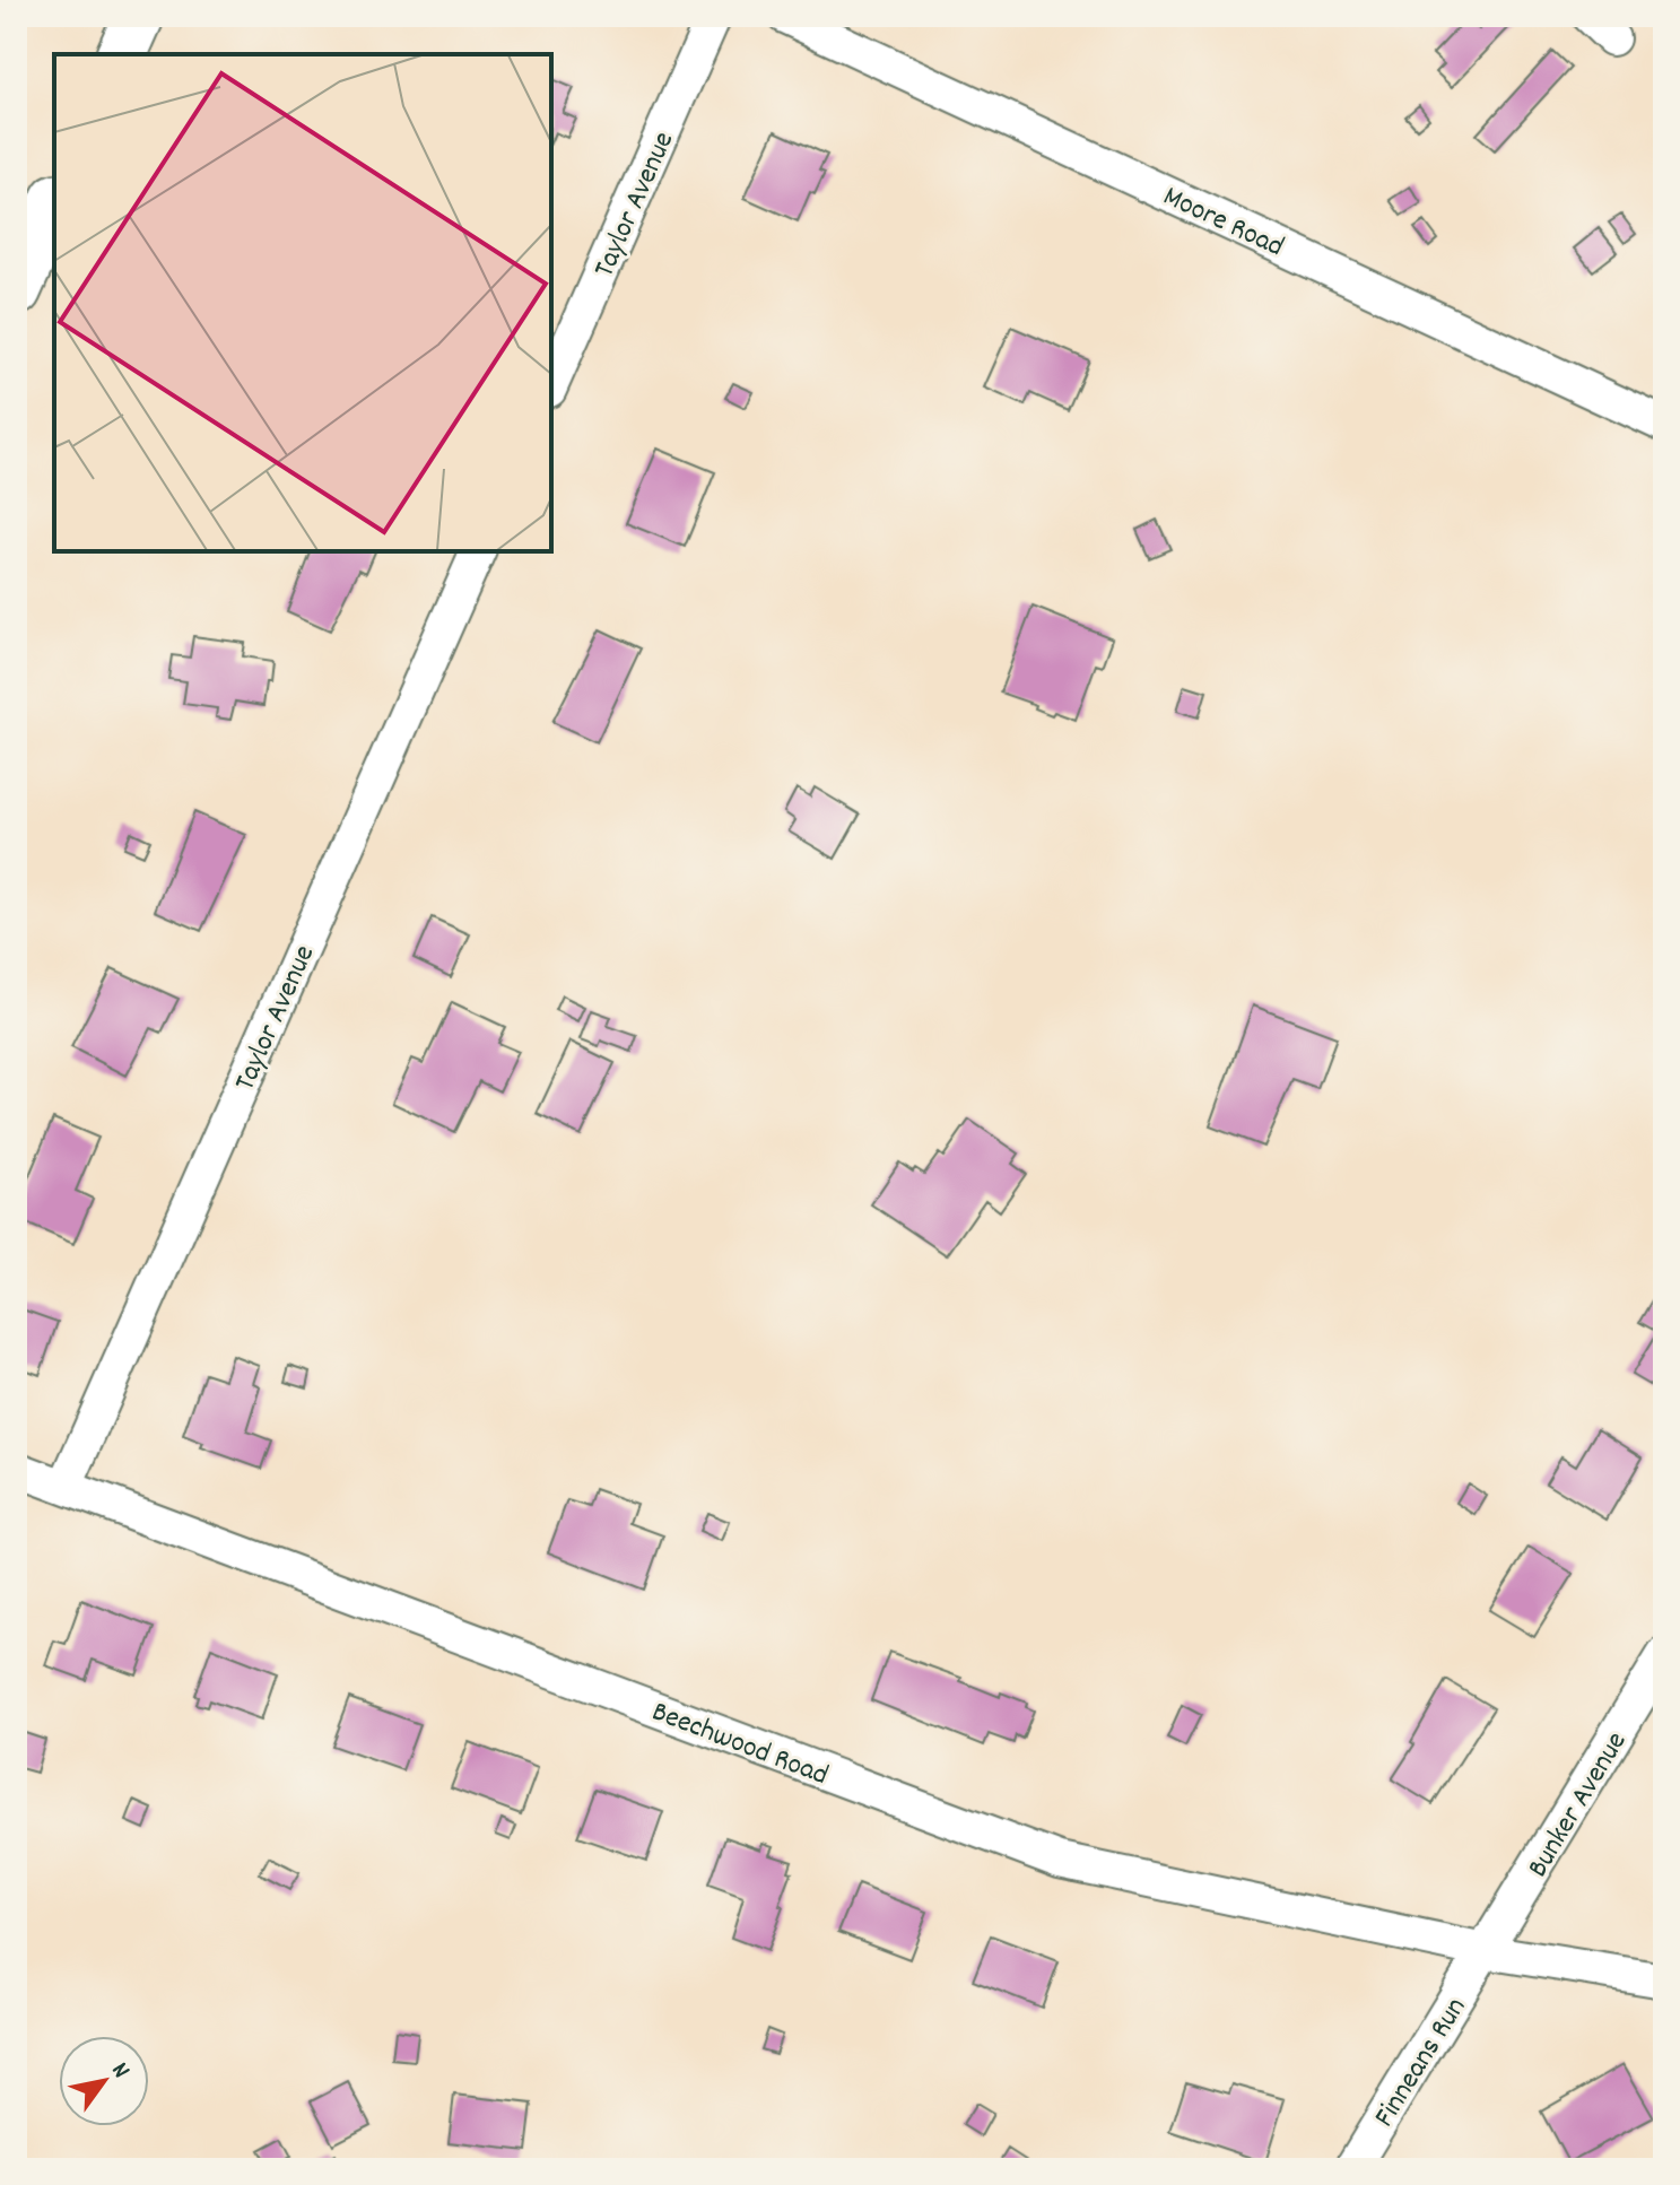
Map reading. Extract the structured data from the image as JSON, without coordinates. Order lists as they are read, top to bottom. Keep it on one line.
{"streets":{"street":["Taylor Avenue","Moore Road","Beechwood Road","Bunker Avenue","Finneans Run"]},"crossings":[["Taylor Avenue","Beechwood Road"],["Beechwood Road","Bunker Avenue"],["Beechwood Road","Finneans Run"],["Bunker Avenue","Finneans Run"]],"north":"top right"}
